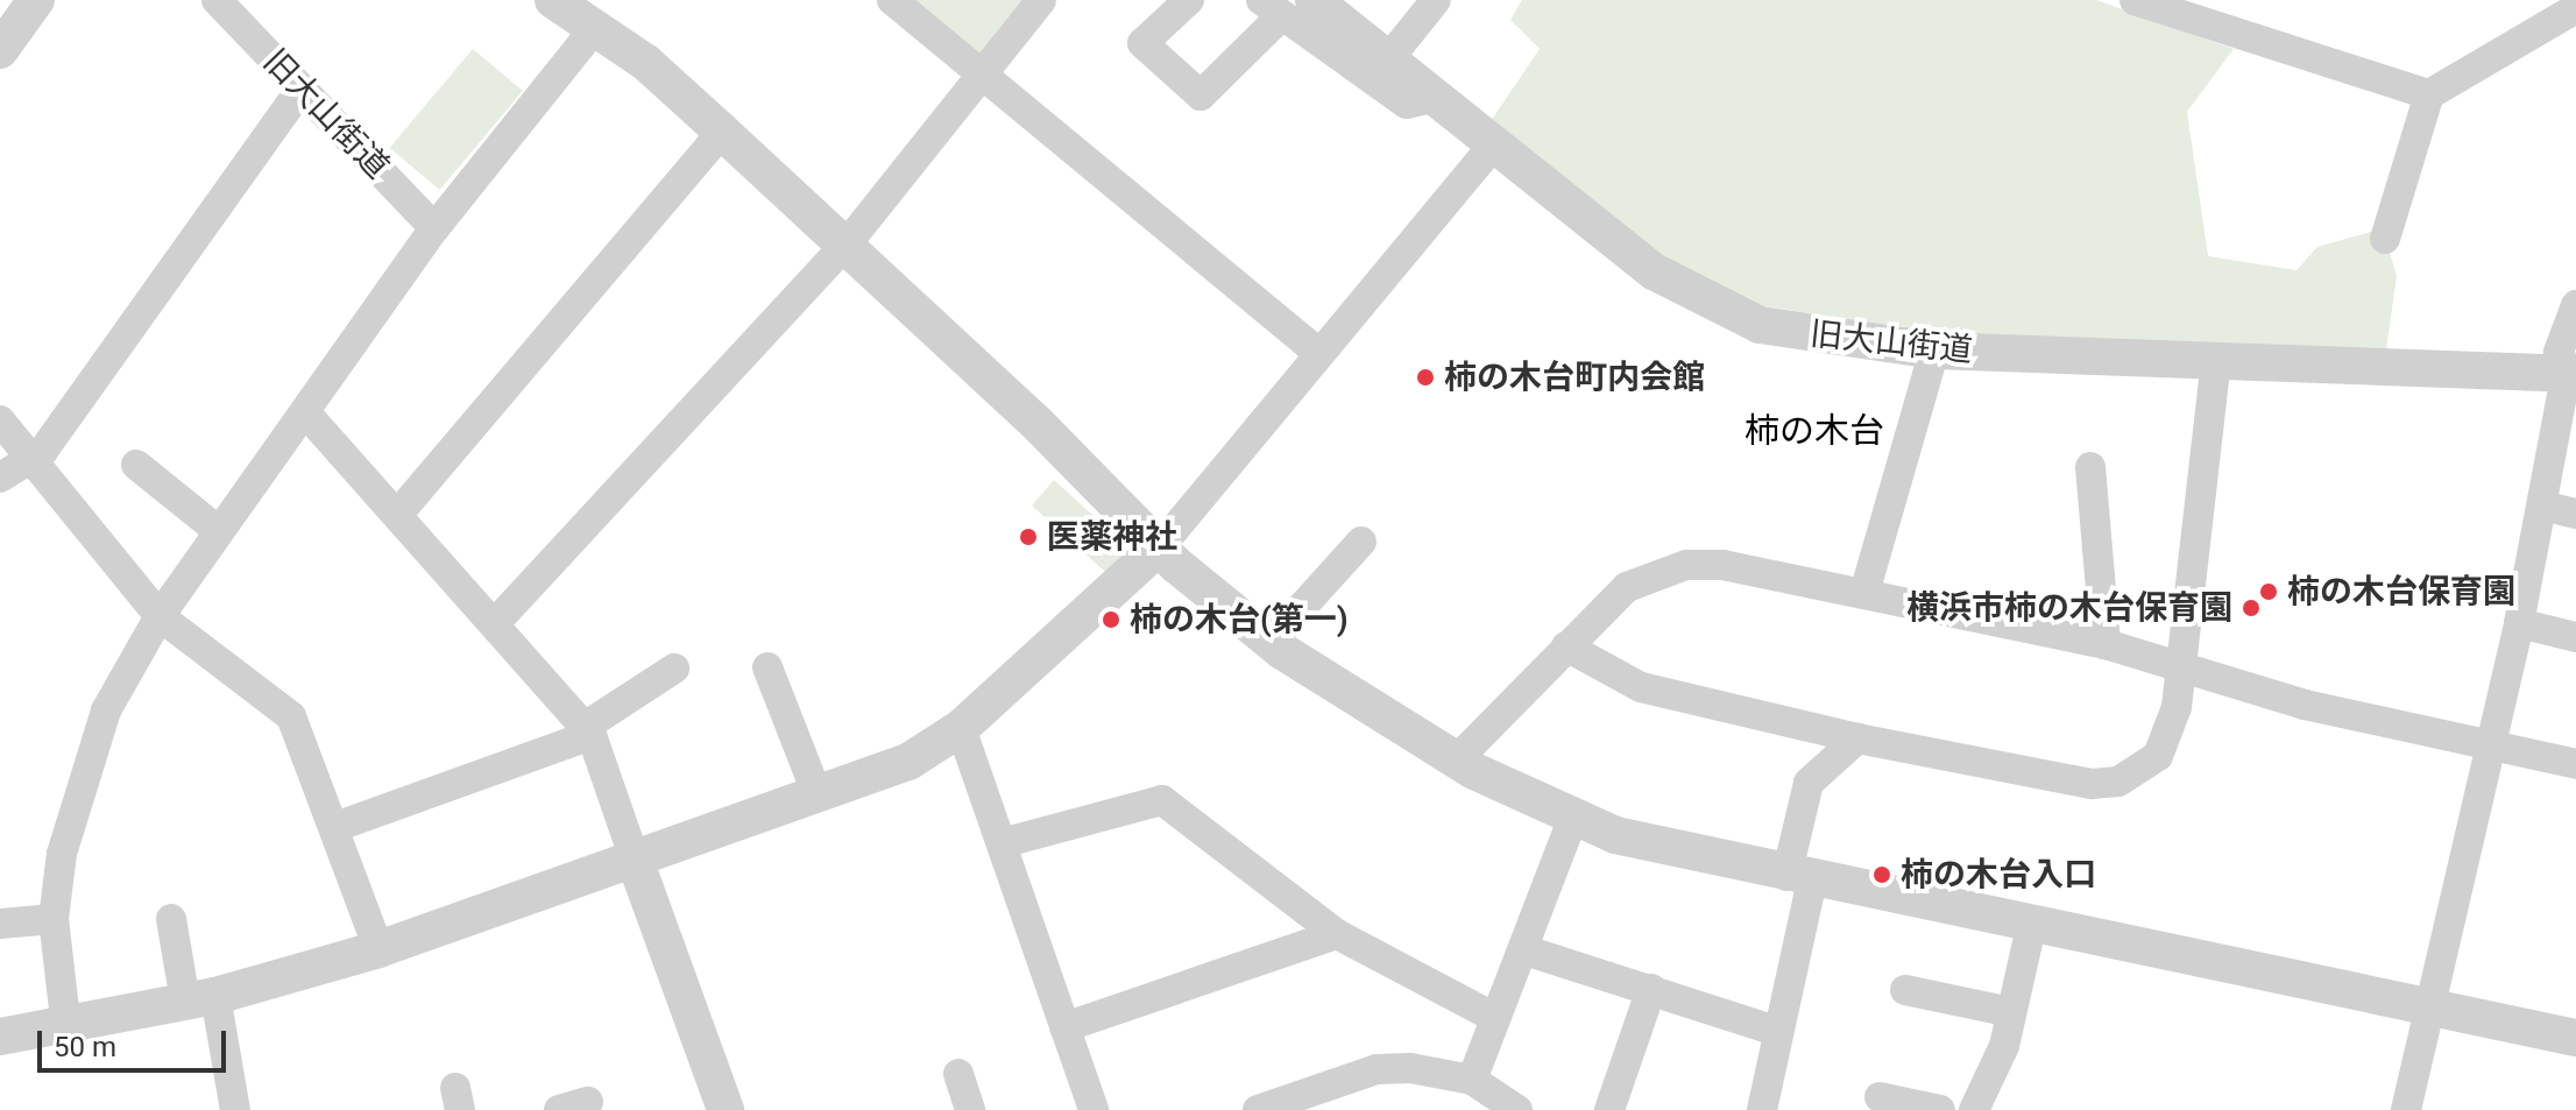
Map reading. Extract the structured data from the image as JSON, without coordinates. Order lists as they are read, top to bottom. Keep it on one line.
{"streets":{"street":["旧大山街道"]},"districts":["柿の木台"],"places":["柿の木台町内会館","医薬神社","柿の木台保育園","横浜市柿の木台保育園","柿の木台(第一)","柿の木台入口"],"scale_bar":"50 m"}
